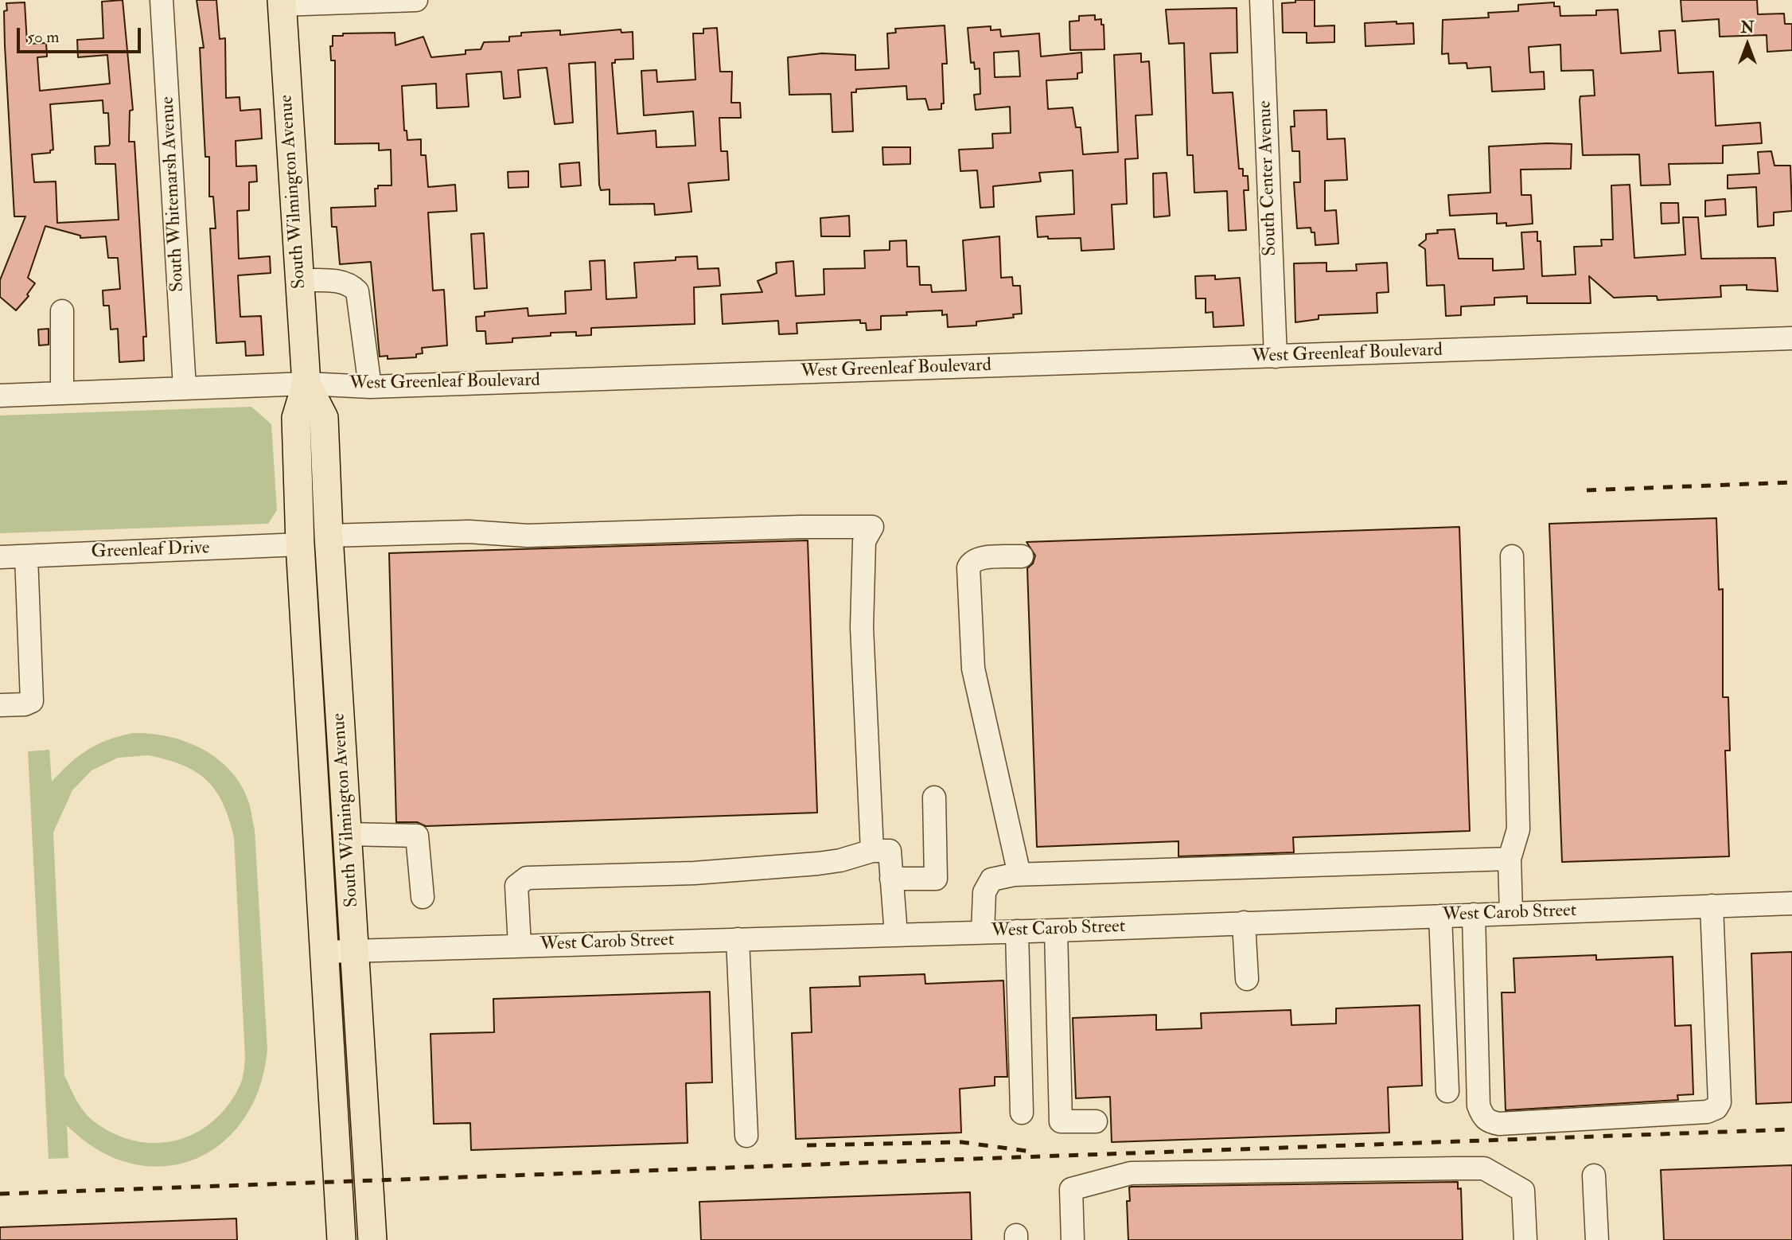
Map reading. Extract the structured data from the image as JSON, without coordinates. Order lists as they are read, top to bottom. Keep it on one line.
{"streets":{"main road":["South Wilmington Avenue"],"street":["South Center Avenue","South Whitemarsh Avenue","West Greenleaf Boulevard","Greenleaf Drive","West Carob Street"]},"crossings":[["South Center Avenue","West Greenleaf Boulevard"],["South Wilmington Avenue","West Greenleaf Boulevard"],["South Wilmington Avenue","Greenleaf Drive"],["South Wilmington Avenue","West Carob Street"],["South Whitemarsh Avenue","West Greenleaf Boulevard"]],"scale_bar":"50 m","north":"top"}
